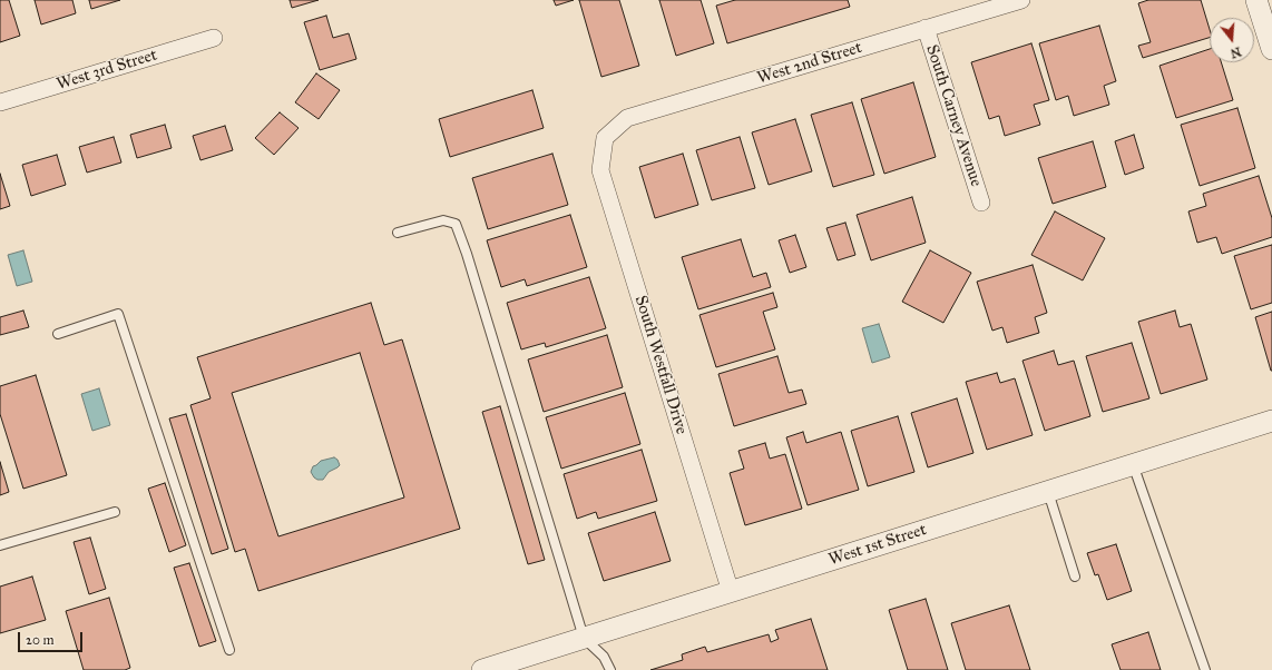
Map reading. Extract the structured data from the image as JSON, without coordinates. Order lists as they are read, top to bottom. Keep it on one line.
{"streets":{"street":["West 2nd Street","West 3rd Street","South Carney Avenue","South Westfall Drive","West 1st Street"]},"crossings":[["West 2nd Street","South Carney Avenue"],["West 2nd Street","South Westfall Drive"],["South Westfall Drive","West 1st Street"]],"scale_bar":"20 m","north":"bottom"}
